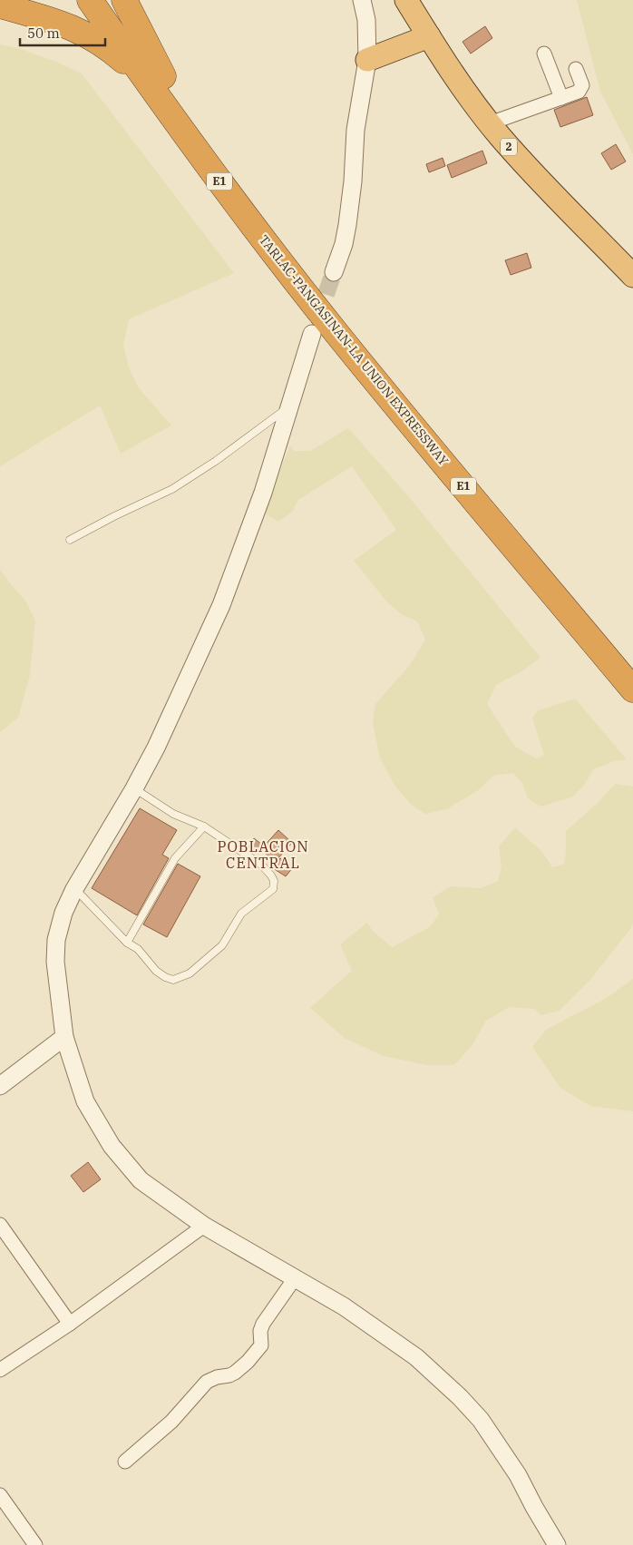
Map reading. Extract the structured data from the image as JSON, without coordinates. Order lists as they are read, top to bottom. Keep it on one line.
{"streets":{"highway":["2","E1","TARLAC-PANGASINAN-LA UNION EXPRESSWAY"]},"districts":["POBLACION CENTRAL"],"scale_bar":"50 m"}
